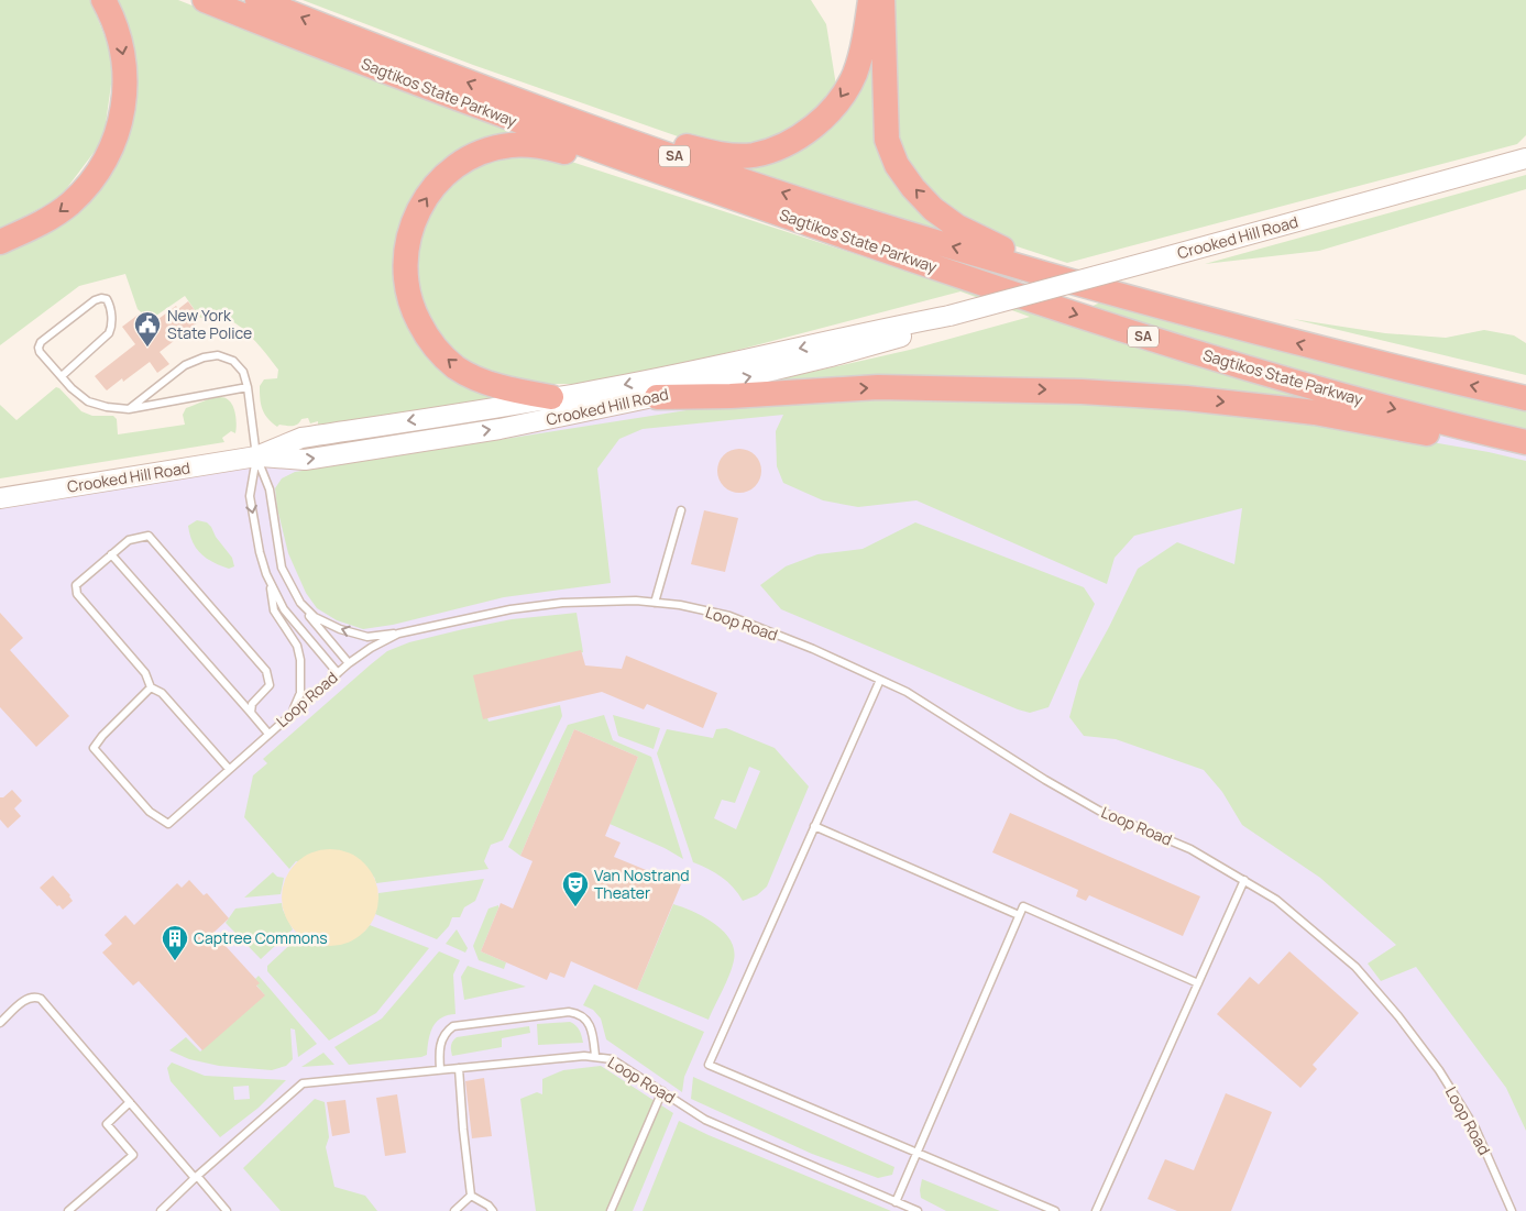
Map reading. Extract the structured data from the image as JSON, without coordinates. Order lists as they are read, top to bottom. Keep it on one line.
{"streets":{"highway":["Sagtikos State Parkway","SA"],"main road":["Crooked Hill Road"],"lane":["Loop Road"]},"places":{"public building":["New York State Police"],"theatre":["Van Nostrand Theater"],"building":["Captree Commons"]}}
